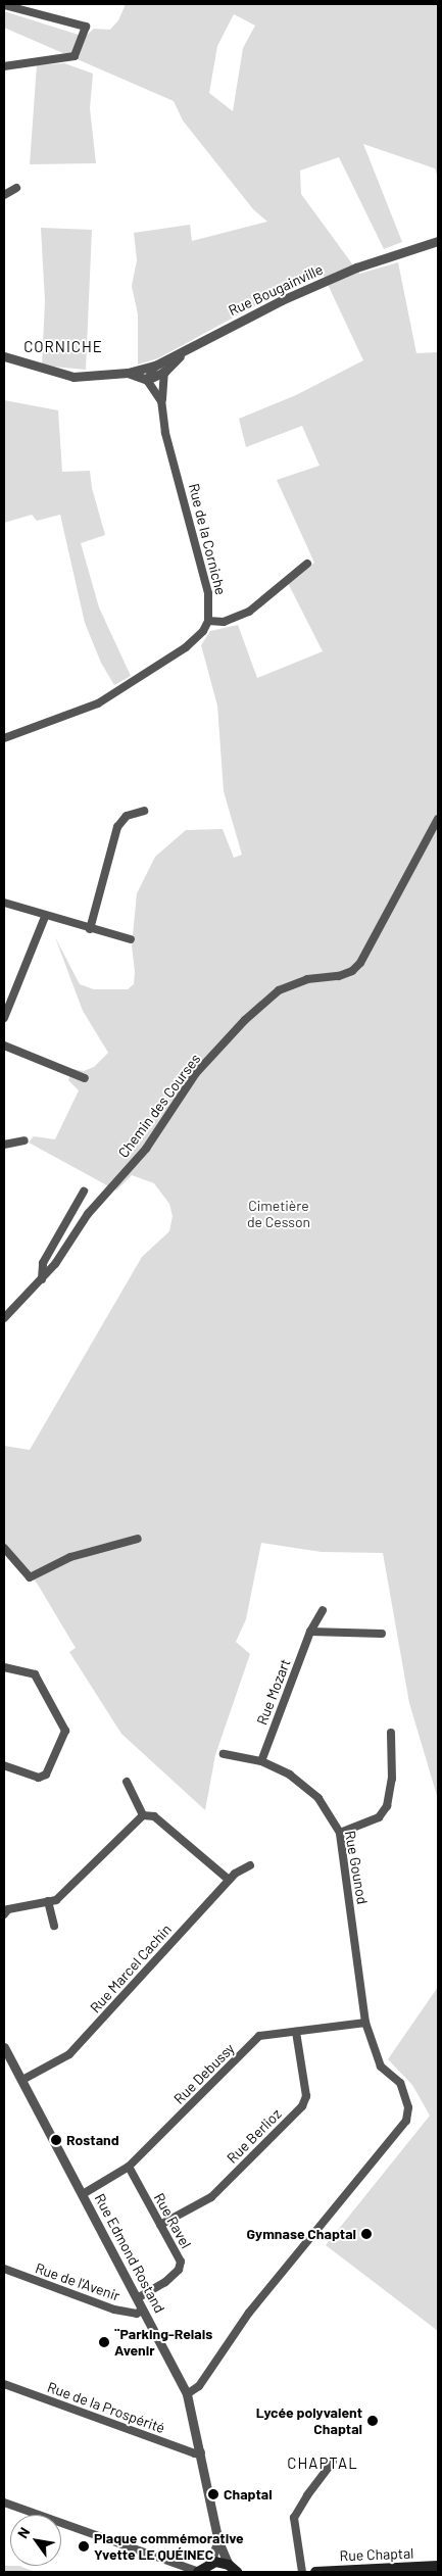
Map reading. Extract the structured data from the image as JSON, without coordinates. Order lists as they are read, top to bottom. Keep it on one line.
{"streets":{"main road":["Rue Chaptal"],"street":["Rue Bougainville","Rue de la Corniche","Chemin des Courses","Rue Mozart","Rue Gounod","Rue Marcel Cachin","Rue Debussy","Rue Berlioz","Rue Ravel","Rue Edmond Rostand","Rue de l'Avenir","Rue de la Prospérité"]},"crossings":[["Rue Mozart","Rue Gounod"],["Rue Gounod","Rue Debussy"],["Rue Gounod","Rue Edmond Rostand"],["Rue Marcel Cachin","Rue Edmond Rostand"],["Rue Debussy","Rue Berlioz"],["Rue Debussy","Rue Ravel"],["Rue Debussy","Rue Edmond Rostand"],["Rue Berlioz","Rue Ravel"],["Rue Ravel","Rue Edmond Rostand"],["Rue Edmond Rostand","Rue de l'Avenir"],["Rue Edmond Rostand","Rue de la Prospérité"]],"districts":["CORNICHE","CHAPTAL"],"parks":["Cimetière de Cesson"],"places":["Rostand","Gymnase Chaptal","¨Parking-Relais Avenir","Lycée polyvalent Chaptal","Chaptal","Plaque commémorative Yvette LE QUÉINEC"],"north":"top left"}
